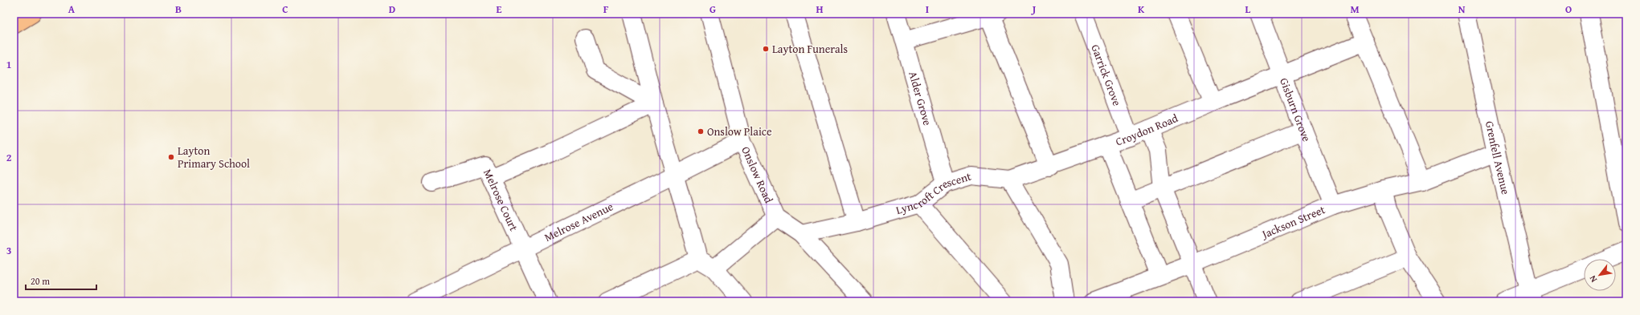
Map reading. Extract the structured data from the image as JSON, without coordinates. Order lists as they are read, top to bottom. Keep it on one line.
{"streets":{"street":["Garrick Grove","Alder Grove","Gisburn Grove","Croydon Road","Grenfell Avenue","Onslow Road","Lyncroft Crescent","Melrose Court","Melrose Avenue","Jackson Street"]},"crossings":[["Garrick Grove","Croydon Road"],["Alder Grove","Lyncroft Crescent"],["Gisburn Grove","Croydon Road"],["Gisburn Grove","Jackson Street"],["Croydon Road","Lyncroft Crescent"],["Grenfell Avenue","Jackson Street"],["Onslow Road","Lyncroft Crescent"],["Onslow Road","Melrose Avenue"],["Melrose Court","Melrose Avenue"]],"places":["Layton Funerals","Onslow Plaice","Layton Primary School"],"scale_bar":"20 m","north":"bottom left","grid":{"columns":["A","B","C","D","E","F","G","H","I","J","K","L","M","N","O"],"rows":["1","2","3"]}}
